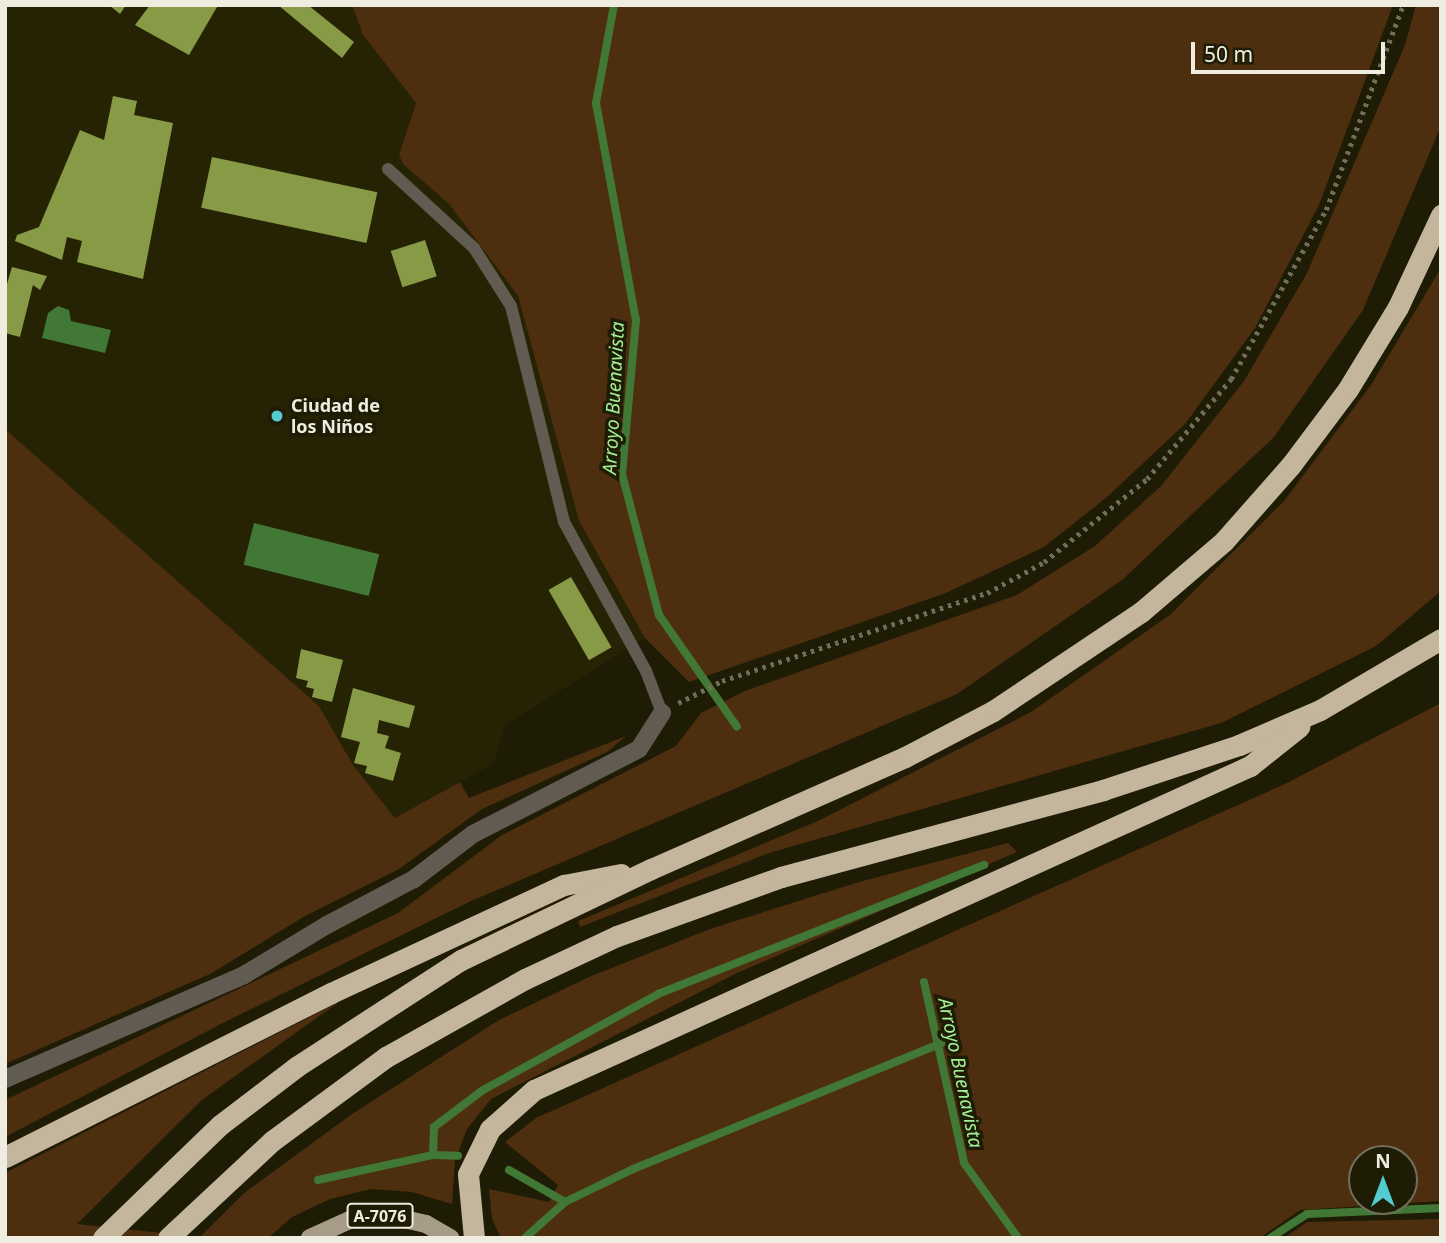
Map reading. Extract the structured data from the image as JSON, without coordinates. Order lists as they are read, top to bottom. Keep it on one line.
{"streets":{"main road":["A-7076"]},"water":["Arroyo Buenavista"],"places":["Ciudad de los Niños"],"scale_bar":"50 m","north":"top"}
